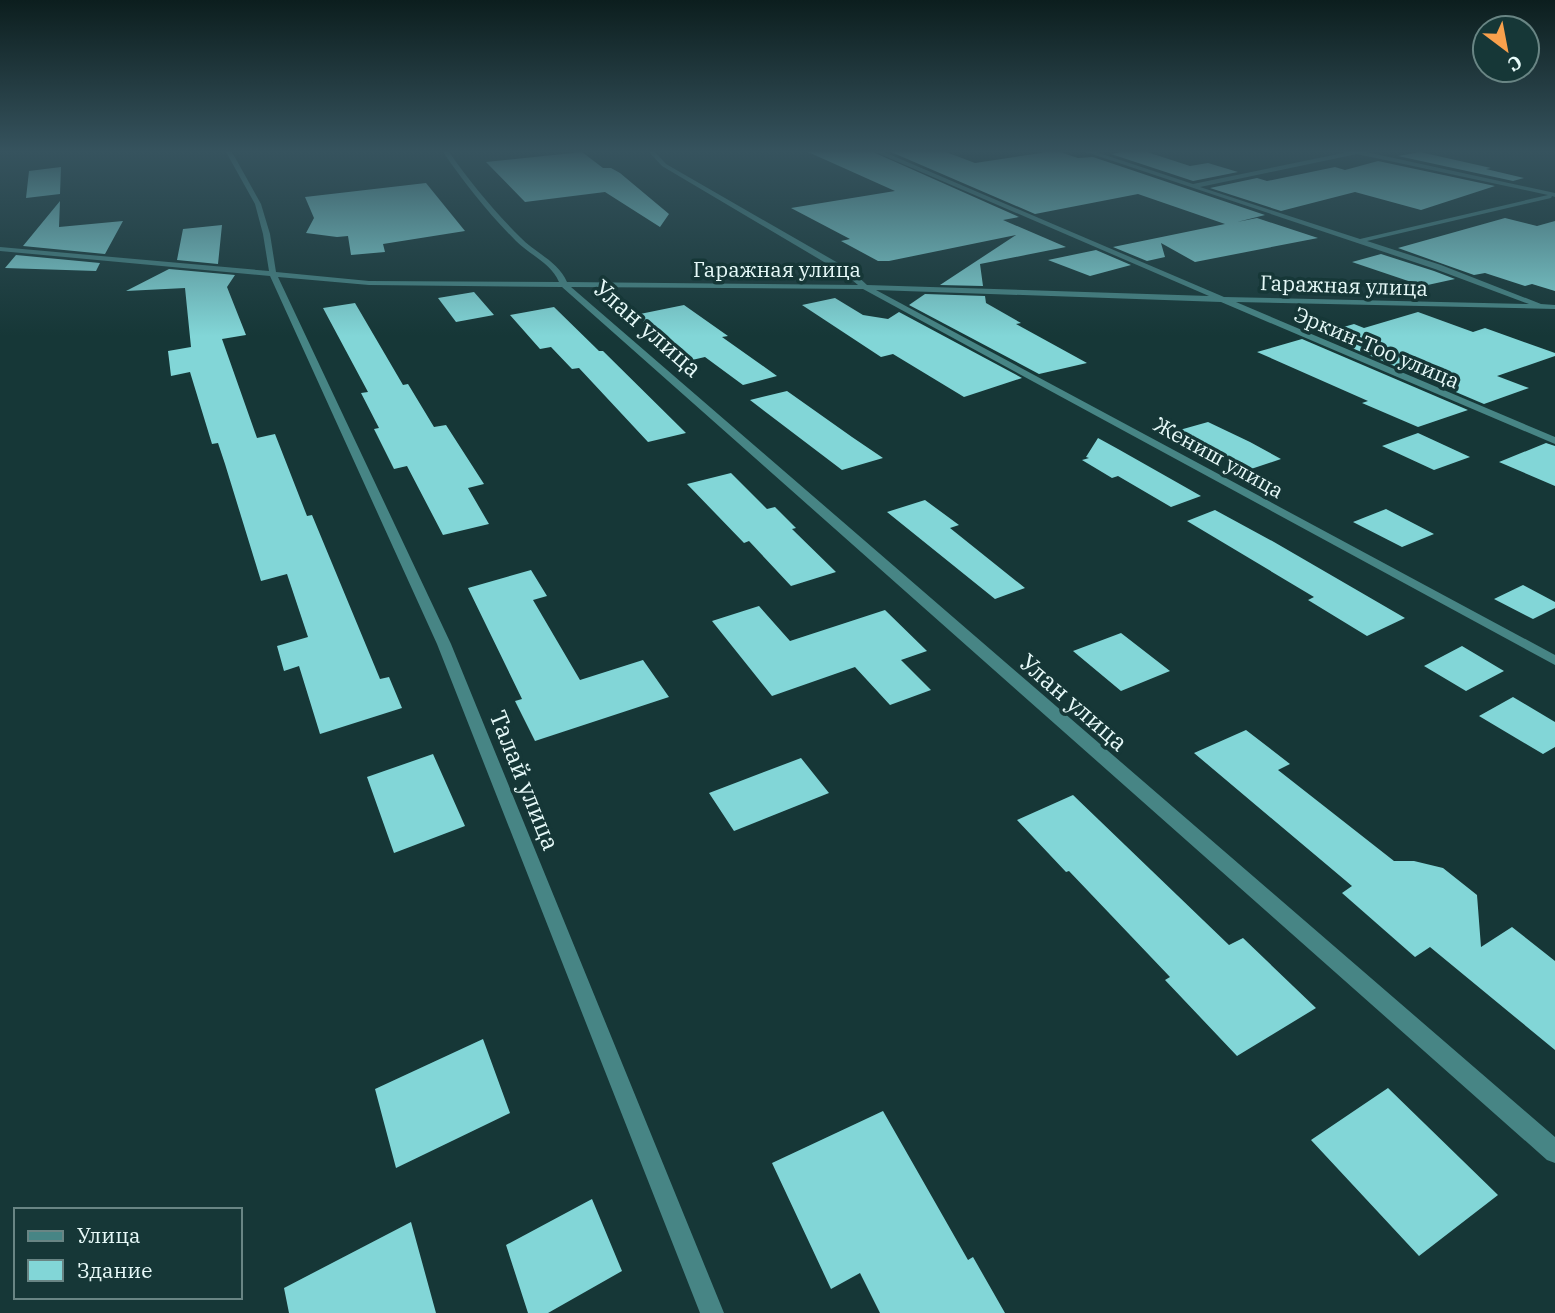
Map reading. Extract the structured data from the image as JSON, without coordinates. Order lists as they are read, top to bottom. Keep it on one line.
{"streets":{"street":["Гаражная улица","Улан улица","Эркин-Тоо улица","Жениш улица","Талай улица"]},"crossings":[["Гаражная улица","Улан улица"],["Гаражная улица","Эркин-Тоо улица"],["Гаражная улица","Жениш улица"],["Гаражная улица","Талай улица"]],"legend":["Улица","Здание"],"north":"bottom right"}
